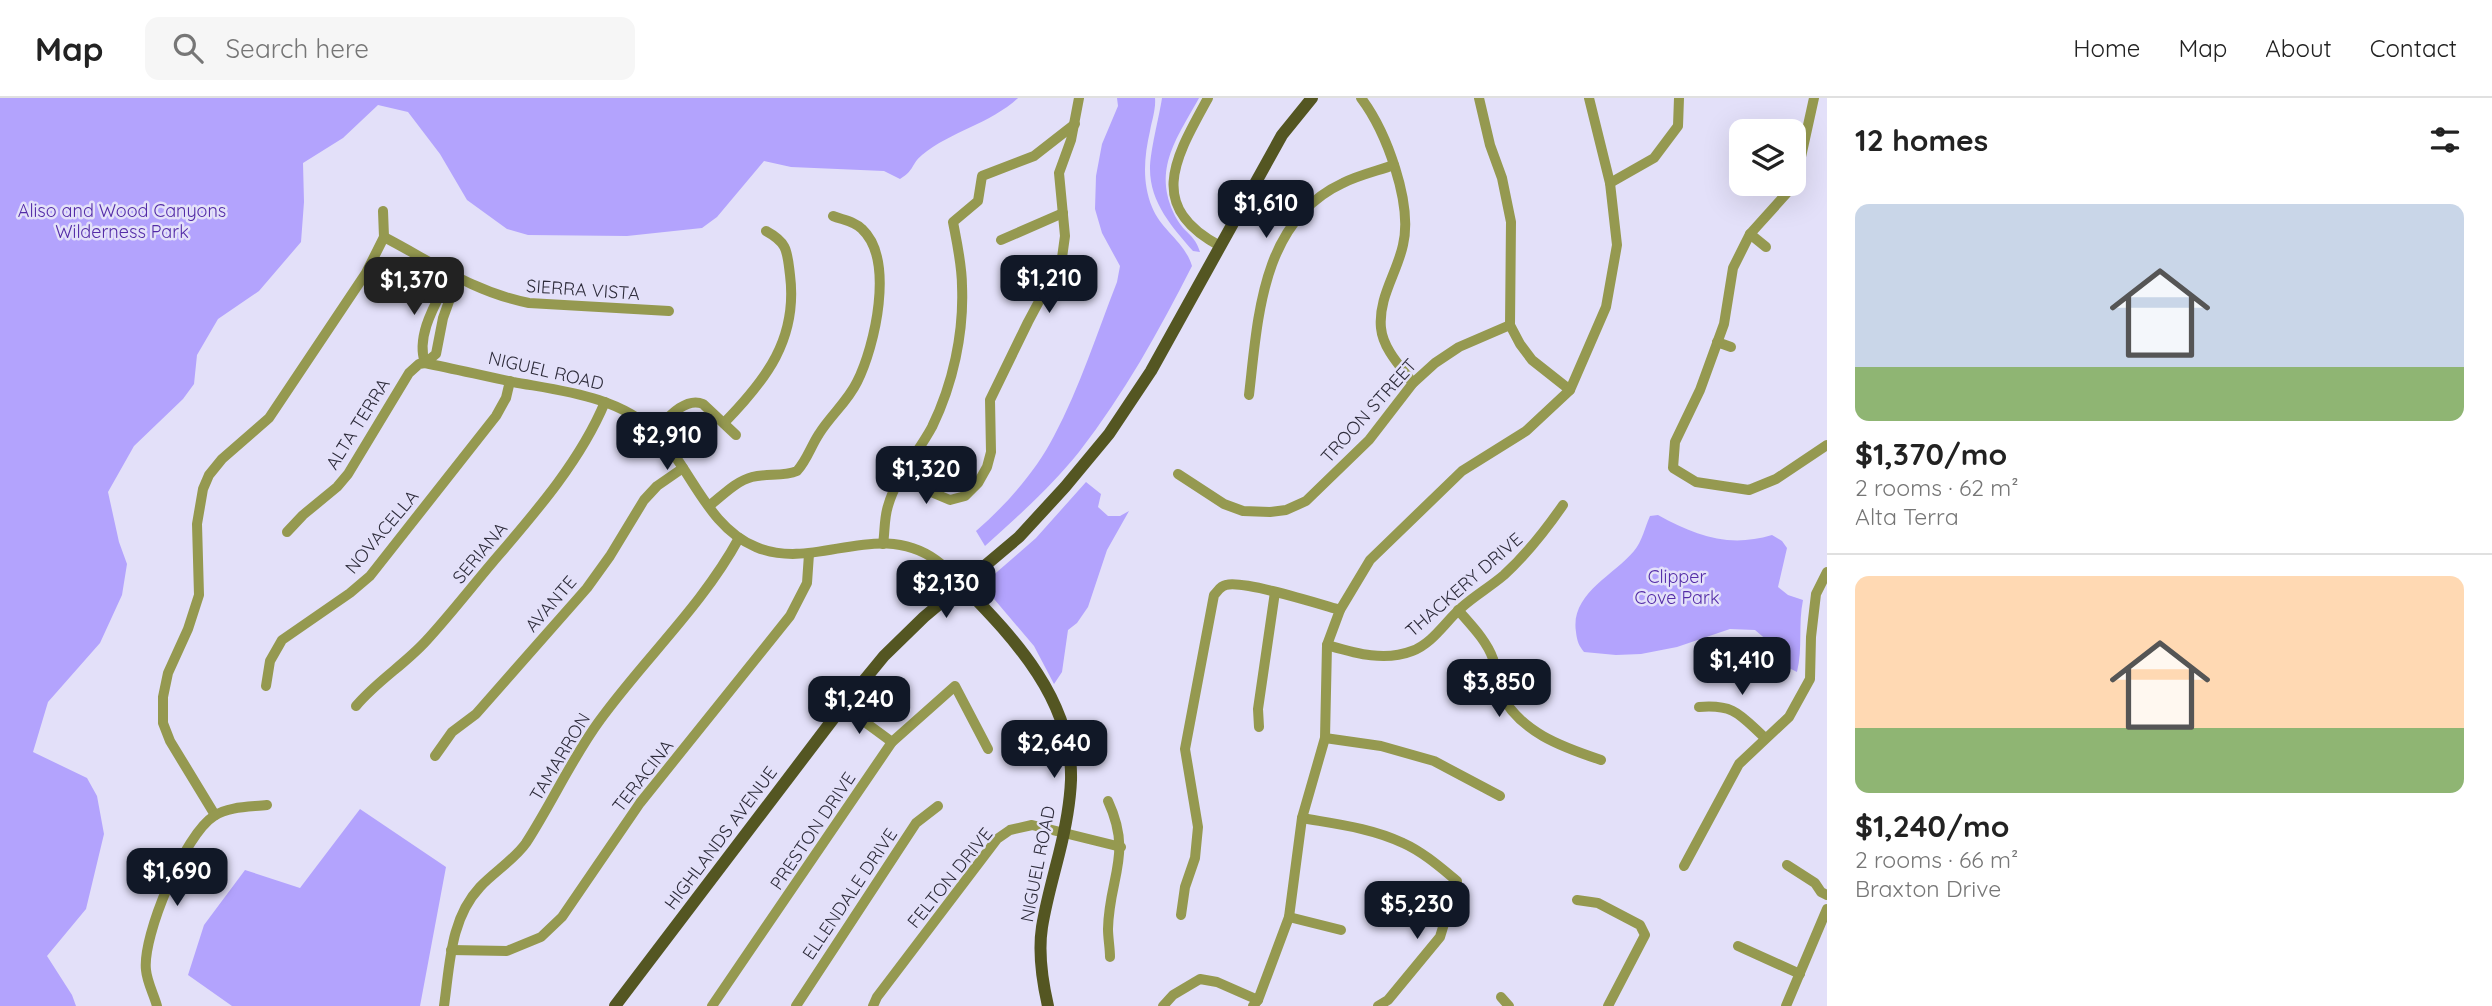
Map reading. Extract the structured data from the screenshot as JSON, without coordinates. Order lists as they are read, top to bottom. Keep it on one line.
{"streets":{"main road":["NIGUEL ROAD","HIGHLANDS AVENUE"],"street":["SIERRA VISTA","TROON STREET","ALTA TERRA","NOVACELLA","SERIANA","THACKERY DRIVE","AVANTE","TAMARRON","TERACINA","PRESTON DRIVE","FELTON DRIVE","ELLENDALE DRIVE"]},"crossings":[["SIERRA VISTA","ALTA TERRA"],["NIGUEL ROAD","ALTA TERRA"],["NIGUEL ROAD","NOVACELLA"],["NIGUEL ROAD","SERIANA"],["NIGUEL ROAD","AVANTE"],["NIGUEL ROAD","TAMARRON"],["NIGUEL ROAD","TERACINA"],["NIGUEL ROAD","HIGHLANDS AVENUE"],["NIGUEL ROAD","FELTON DRIVE"],["TAMARRON","TERACINA"]],"parks":["Aliso and Wood Canyons Wilderness Park","Clipper Cove Park"],"page":{"header":"Map","search":"Search here","nav":["Home","Map","About","Contact"],"heading":"12 homes","price":["$1,610","$1,210","$1,370","$2,910","$1,320","$2,130","$1,410","$3,850","$1,240","$2,640","$1,690","$5,230"],"list":[{"name":"$1,370/mo","note":"2 rooms · 62 m² · Alta Terra"},{"name":"$1,240/mo","note":"2 rooms · 66 m² · Braxton Drive"}]}}
